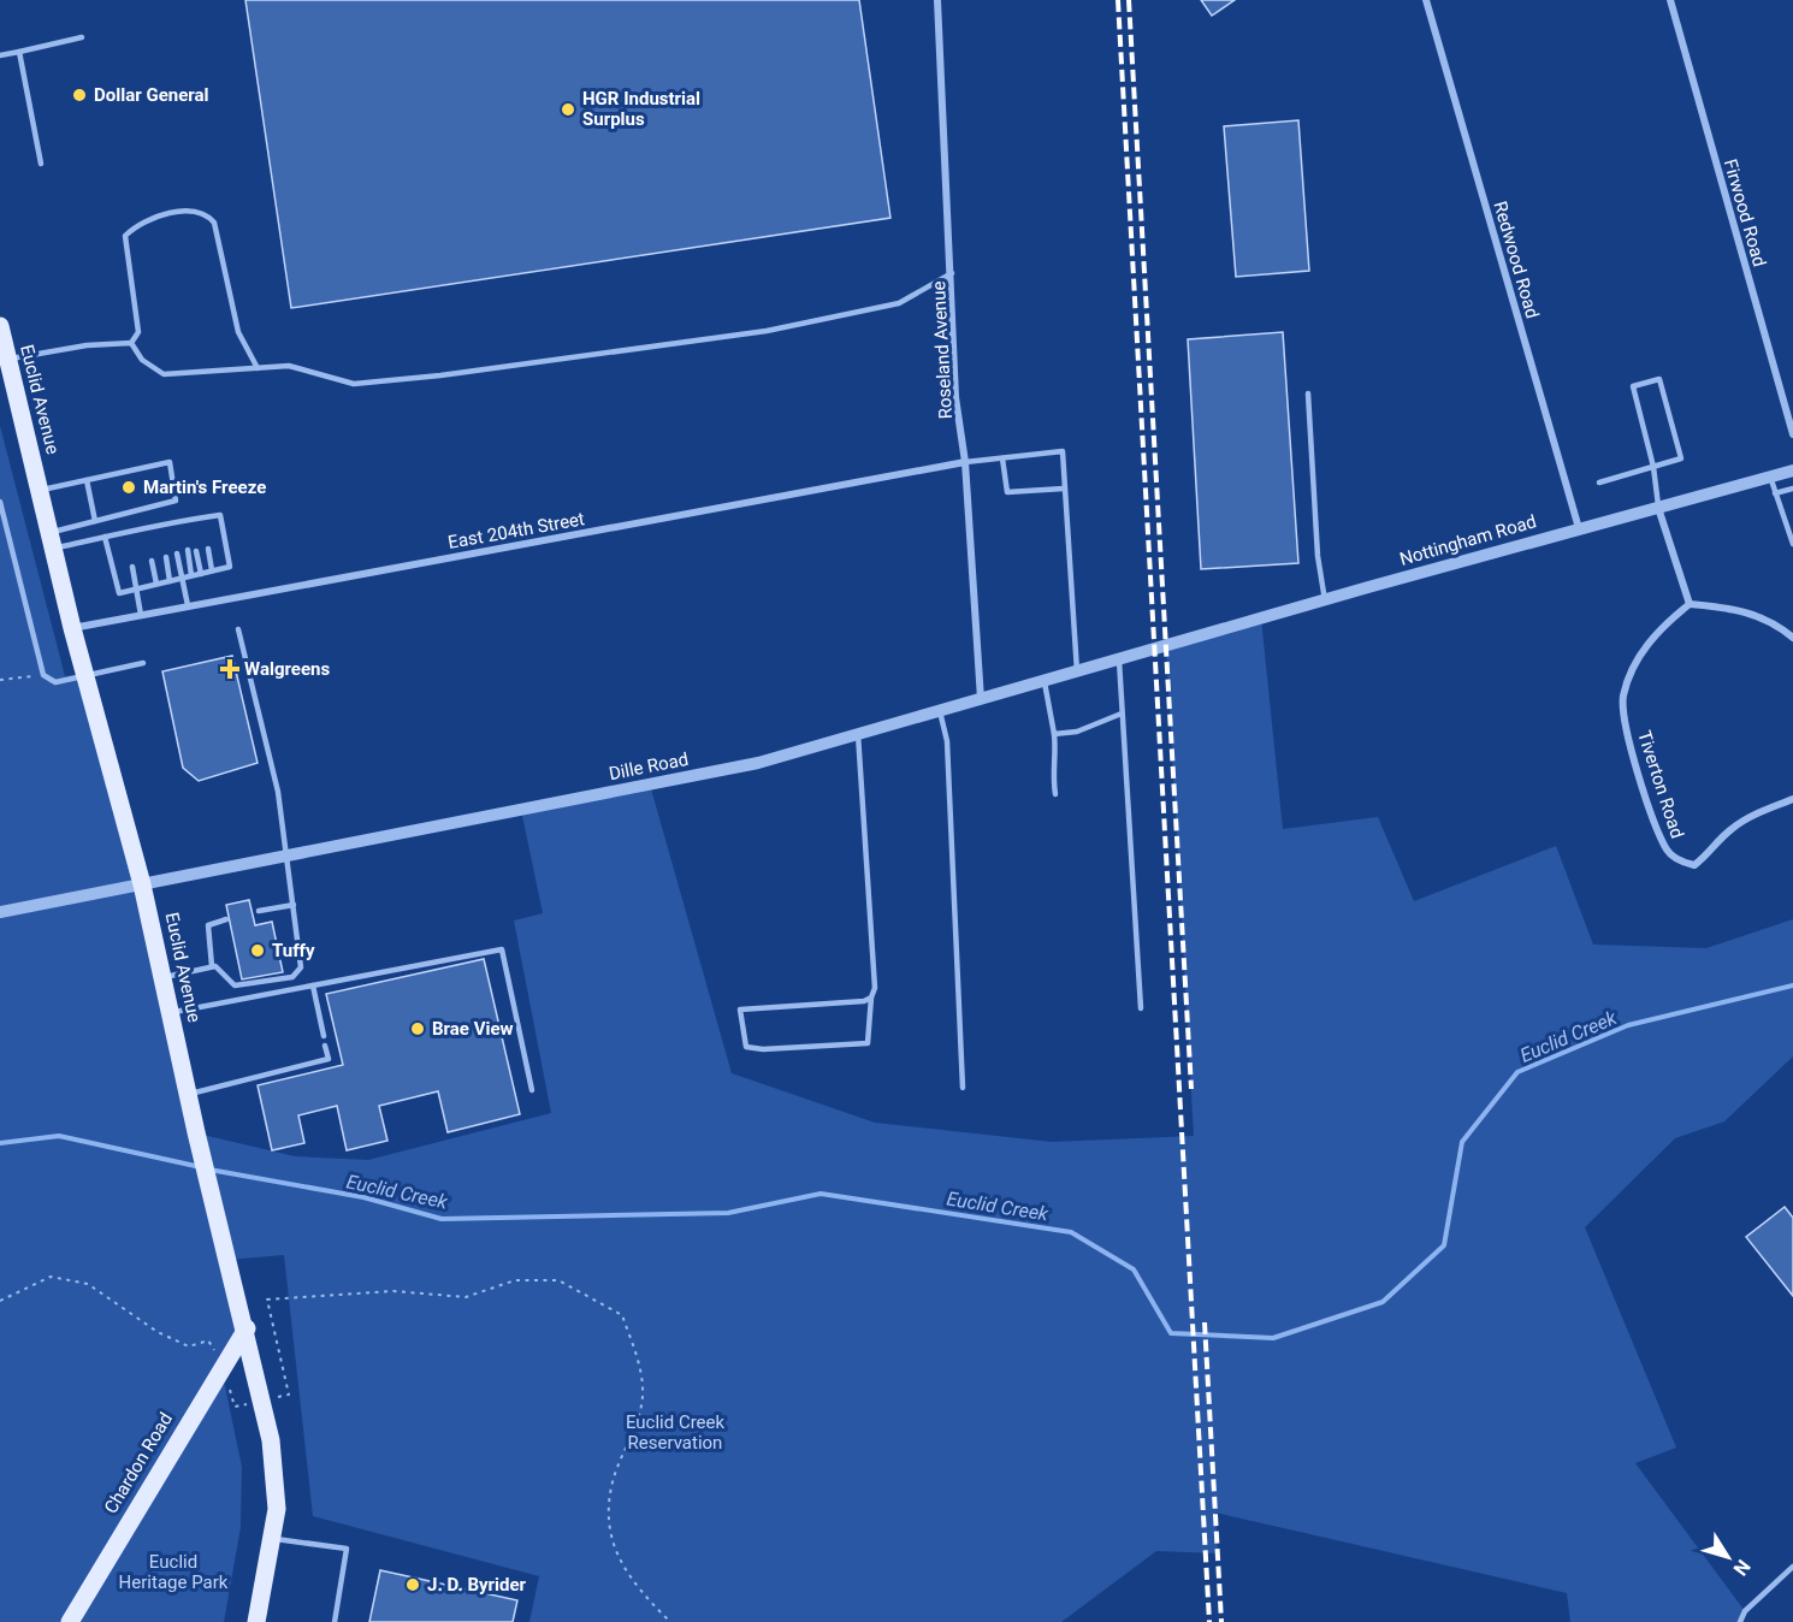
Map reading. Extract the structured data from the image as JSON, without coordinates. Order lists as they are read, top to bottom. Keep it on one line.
{"streets":{"main road":["Euclid Avenue","Chardon Road"],"street":["Firwood Road","Redwood Road","Roseland Avenue","East 204th Street","Nottingham Road","Dille Road","Tiverton Road"]},"crossings":[["Redwood Road","Nottingham Road"],["Roseland Avenue","East 204th Street"],["Roseland Avenue","Dille Road"],["Euclid Avenue","East 204th Street"],["Euclid Avenue","Dille Road"],["Euclid Avenue","Chardon Road"],["Nottingham Road","Dille Road"]],"water":["Euclid Creek"],"parks":["Euclid Creek Reservation","Euclid Heritage Park"],"places":{"other":["Dollar General","HGR Industrial Surplus","Martin's Freeze","Tuffy","Brae View","J. D. Byrider"],"health":["Walgreens"]},"north":"bottom right"}
